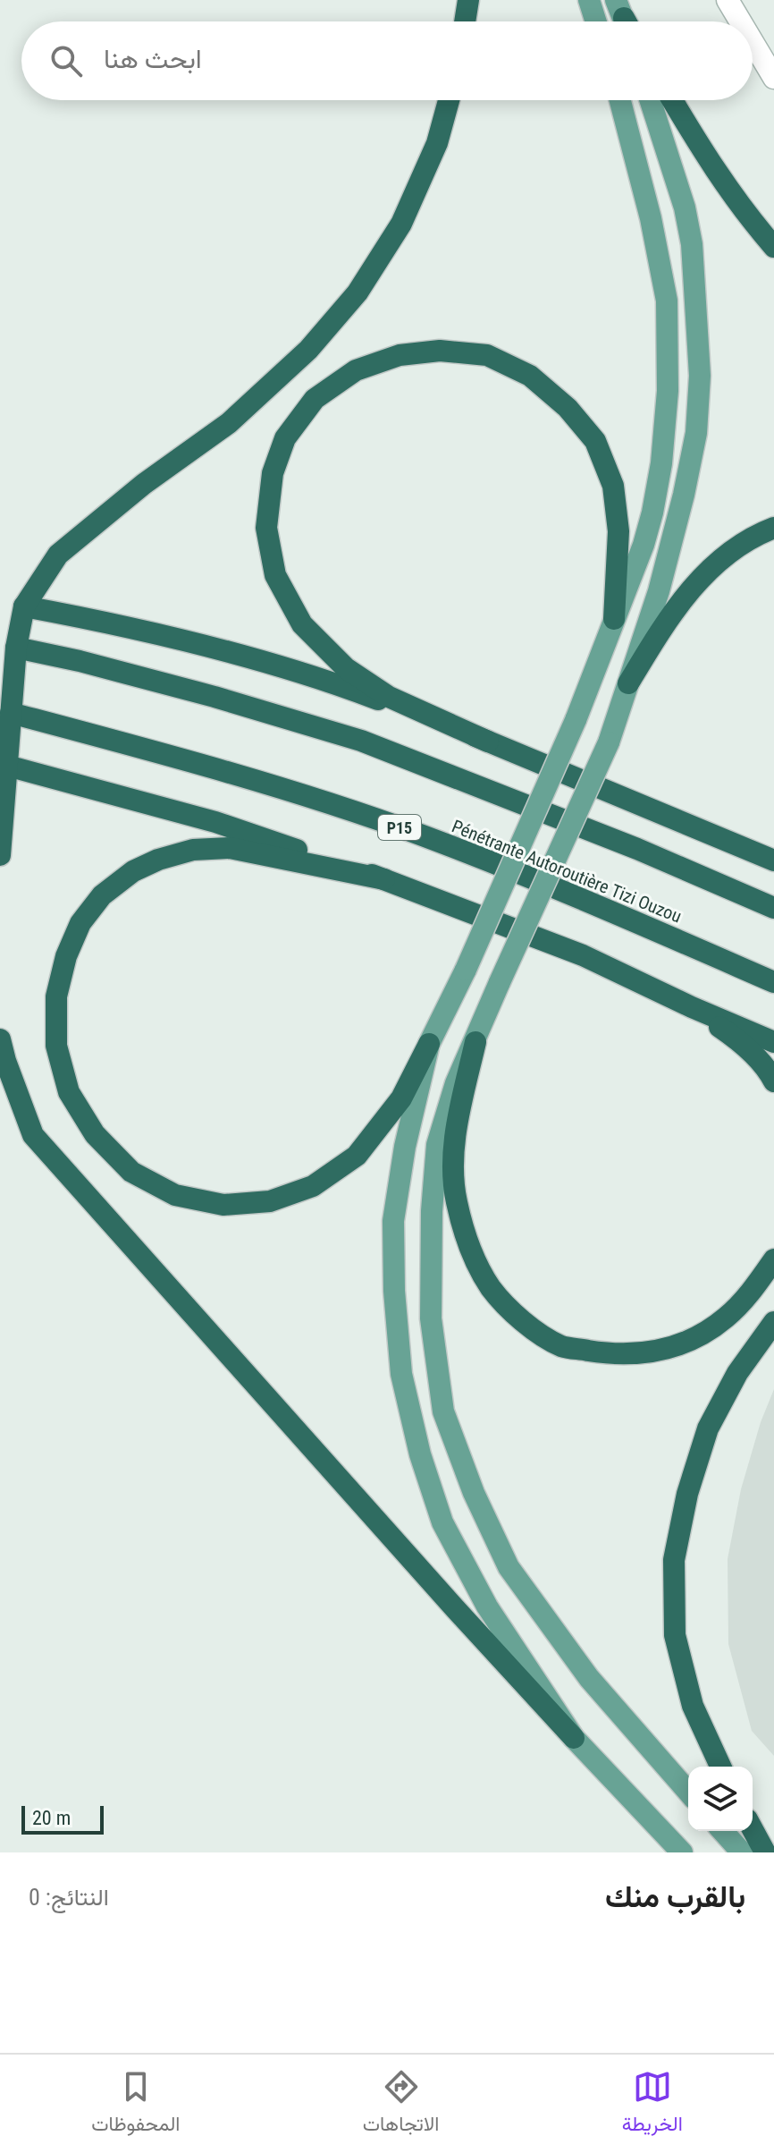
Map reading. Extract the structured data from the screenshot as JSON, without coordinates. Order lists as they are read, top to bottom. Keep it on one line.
{"streets":{"highway":["P15","Pénétrante Autoroutière Tizi Ouzou"]},"scale_bar":"20 m","page":{"search":"ابحث هنا","scale":"20 m","heading":["بالقرب منك","النتائج: 0"],"nav":["الخريطة","الاتجاهات","المحفوظات"]}}
